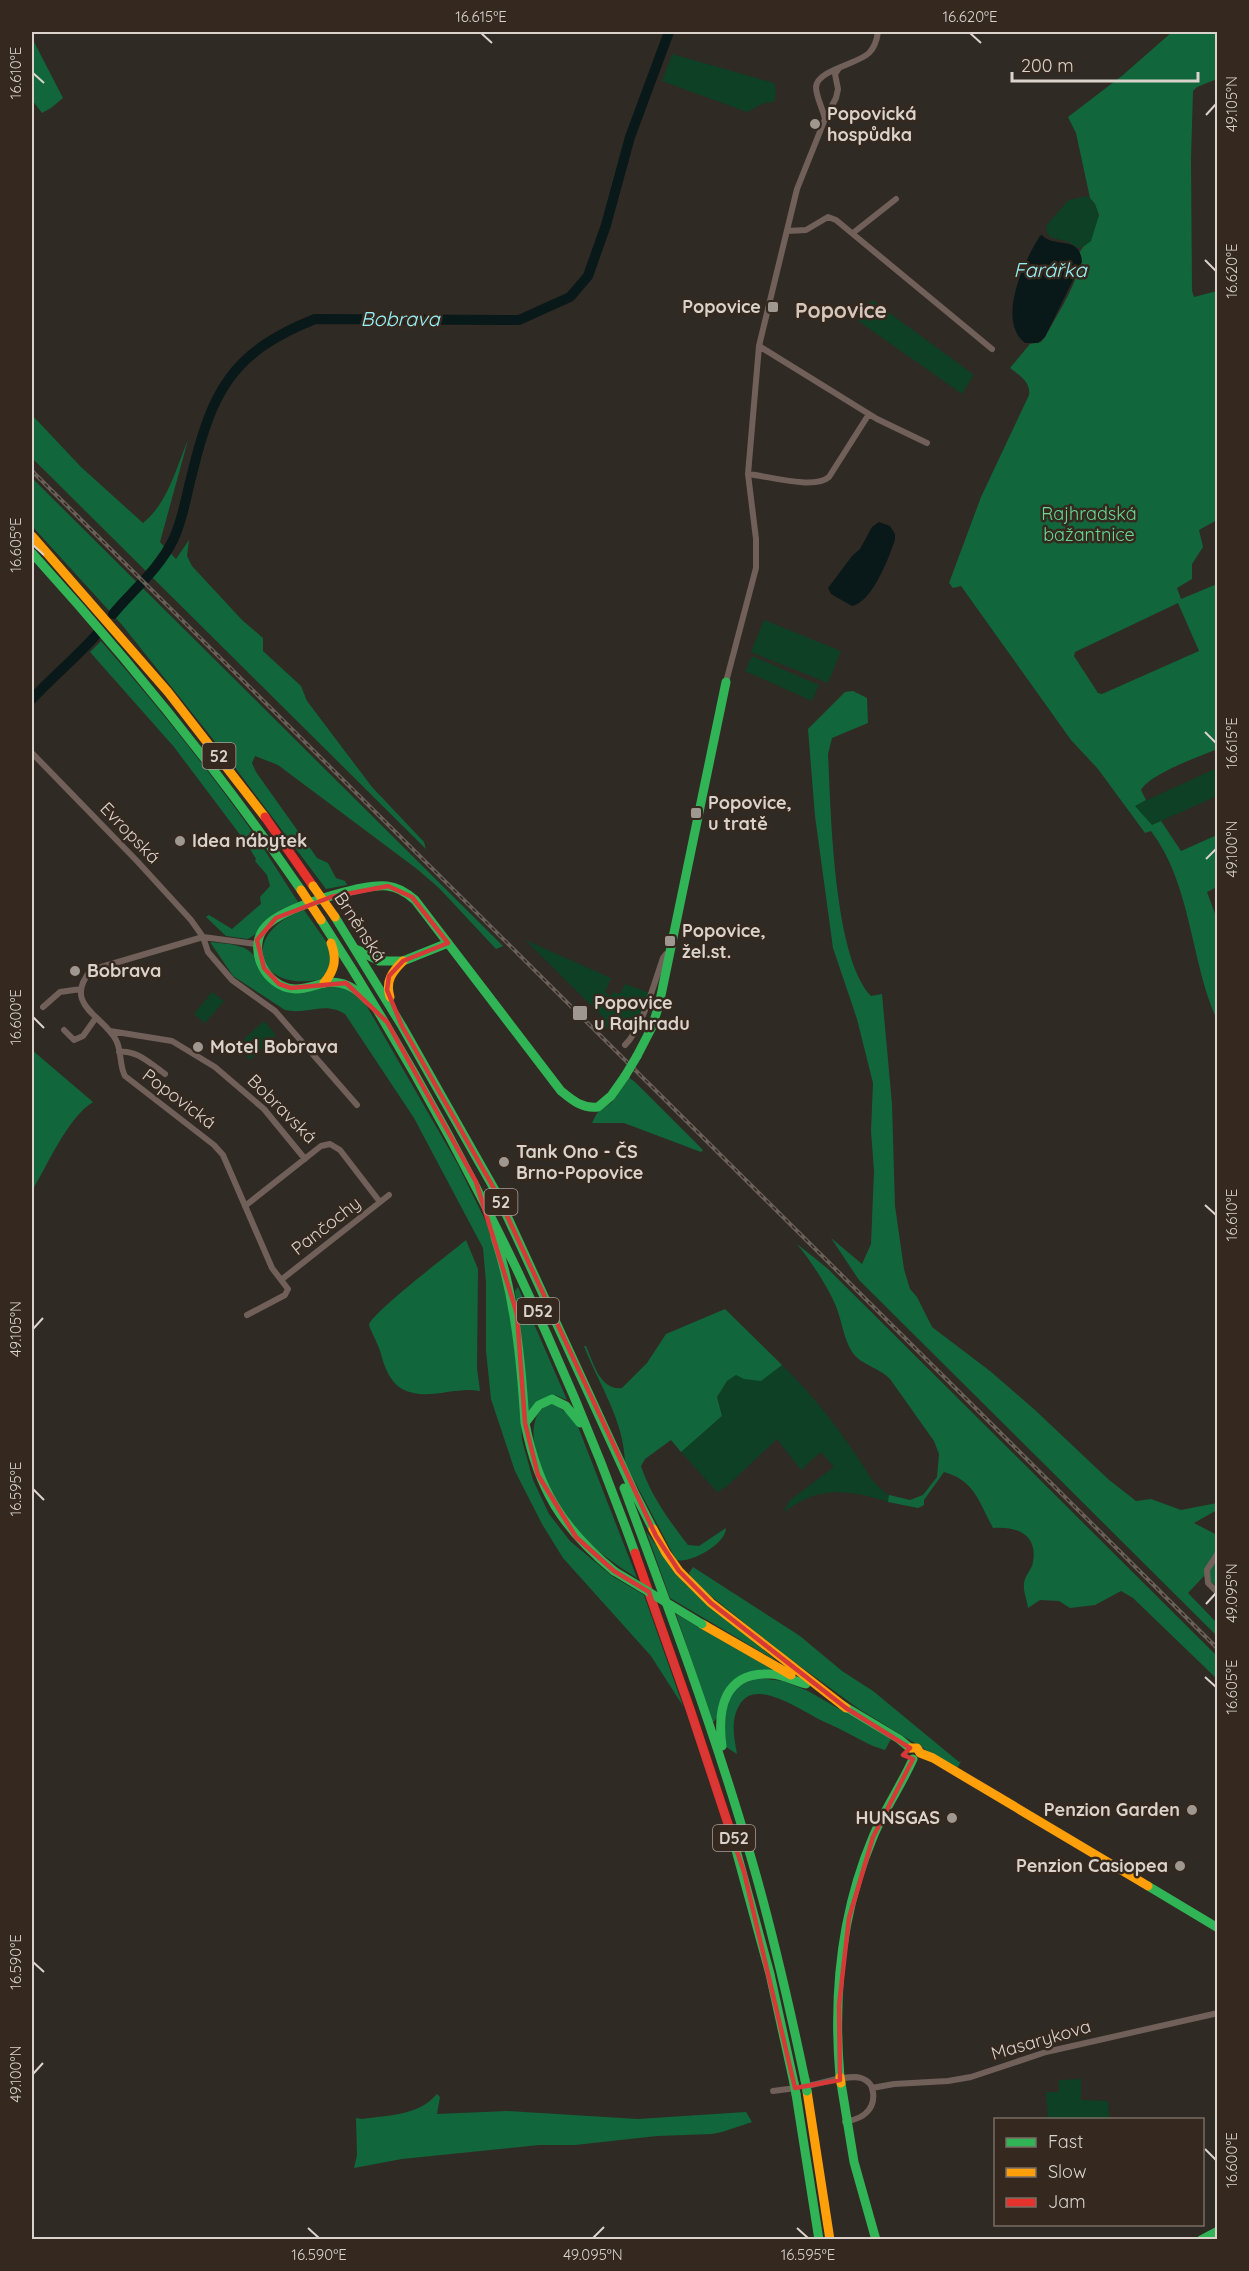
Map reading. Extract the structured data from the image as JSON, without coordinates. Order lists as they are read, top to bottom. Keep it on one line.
{"streets":{"main road":["52","Brněnská","D52"],"street":["Evropská","Popovická","Bobravská","Pančochy","Masarykova"]},"crossings":[["Brněnská","D52"],["Popovická","Bobravská"],["Popovická","Pančochy"],["Bobravská","Pančochy"]],"districts":["Popovice"],"water":["Farářka","Bobrava"],"parks":["Rajhradská bažantnice"],"places":{"other":["Popovická hospůdka","Idea nábytek","Bobrava","Motel Bobrava","Tank Ono - ČS Brno-Popovice","Penzion Garden","HUNSGAS","Penzion Casiopea"],"transit":["Popovice","Popovice, u tratě","Popovice, žel.st.","Popovice u Rajhradu"]},"legend":["Fast","Slow","Jam"],"scale_bar":"200 m","coordinates":["16.615°E","16.620°E","16.610°E","49.105°N","16.605°E","49.100°N","16.600°E","16.595°E","49.095°N","16.590°E"]}
